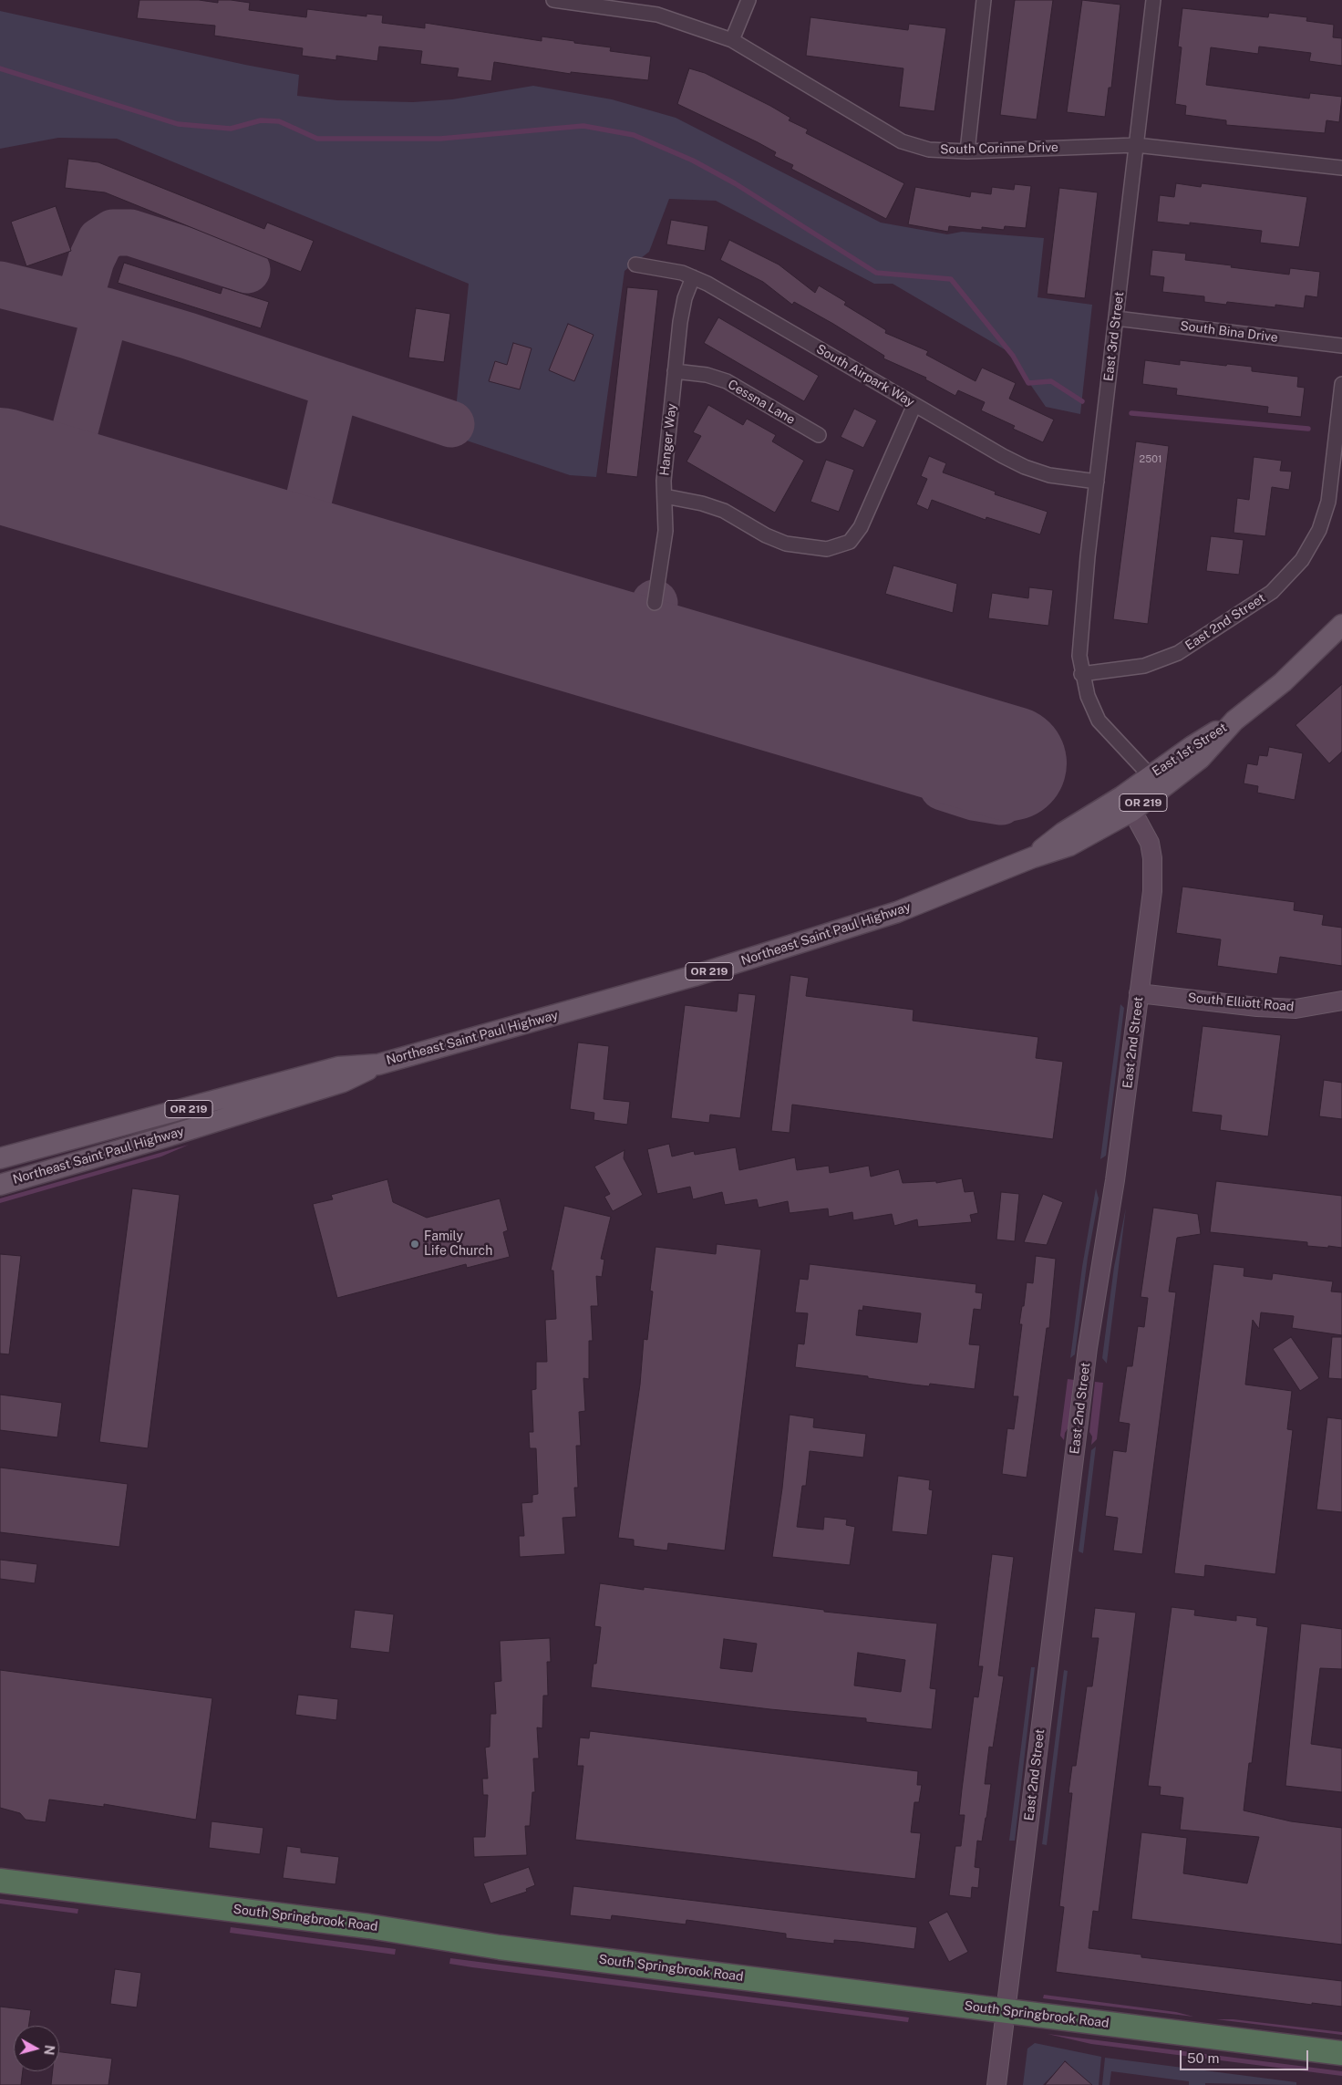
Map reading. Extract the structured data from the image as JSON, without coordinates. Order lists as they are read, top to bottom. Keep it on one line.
{"streets":{"highway":["South Springbrook Road"],"main road":["East 1st Street","OR 219","Northeast Saint Paul Highway"],"street":["South Corinne Drive","South Bina Drive","East 3rd Street","South Airpark Way","Cessna Lane","Hanger Way","East 2nd Street","South Elliott Road"]},"crossings":[["South Corinne Drive","East 3rd Street"],["South Bina Drive","East 3rd Street"],["East 3rd Street","South Airpark Way"],["East 3rd Street","East 2nd Street"],["South Airpark Way","Hanger Way"],["Cessna Lane","Hanger Way"],["East 2nd Street","East 1st Street"],["East 2nd Street","South Elliott Road"],["East 2nd Street","South Springbrook Road"],["East 1st Street","Northeast Saint Paul Highway"]],"places":["Family Life Church"],"house_numbers":["2501"],"scale_bar":"50 m","north":"right"}
